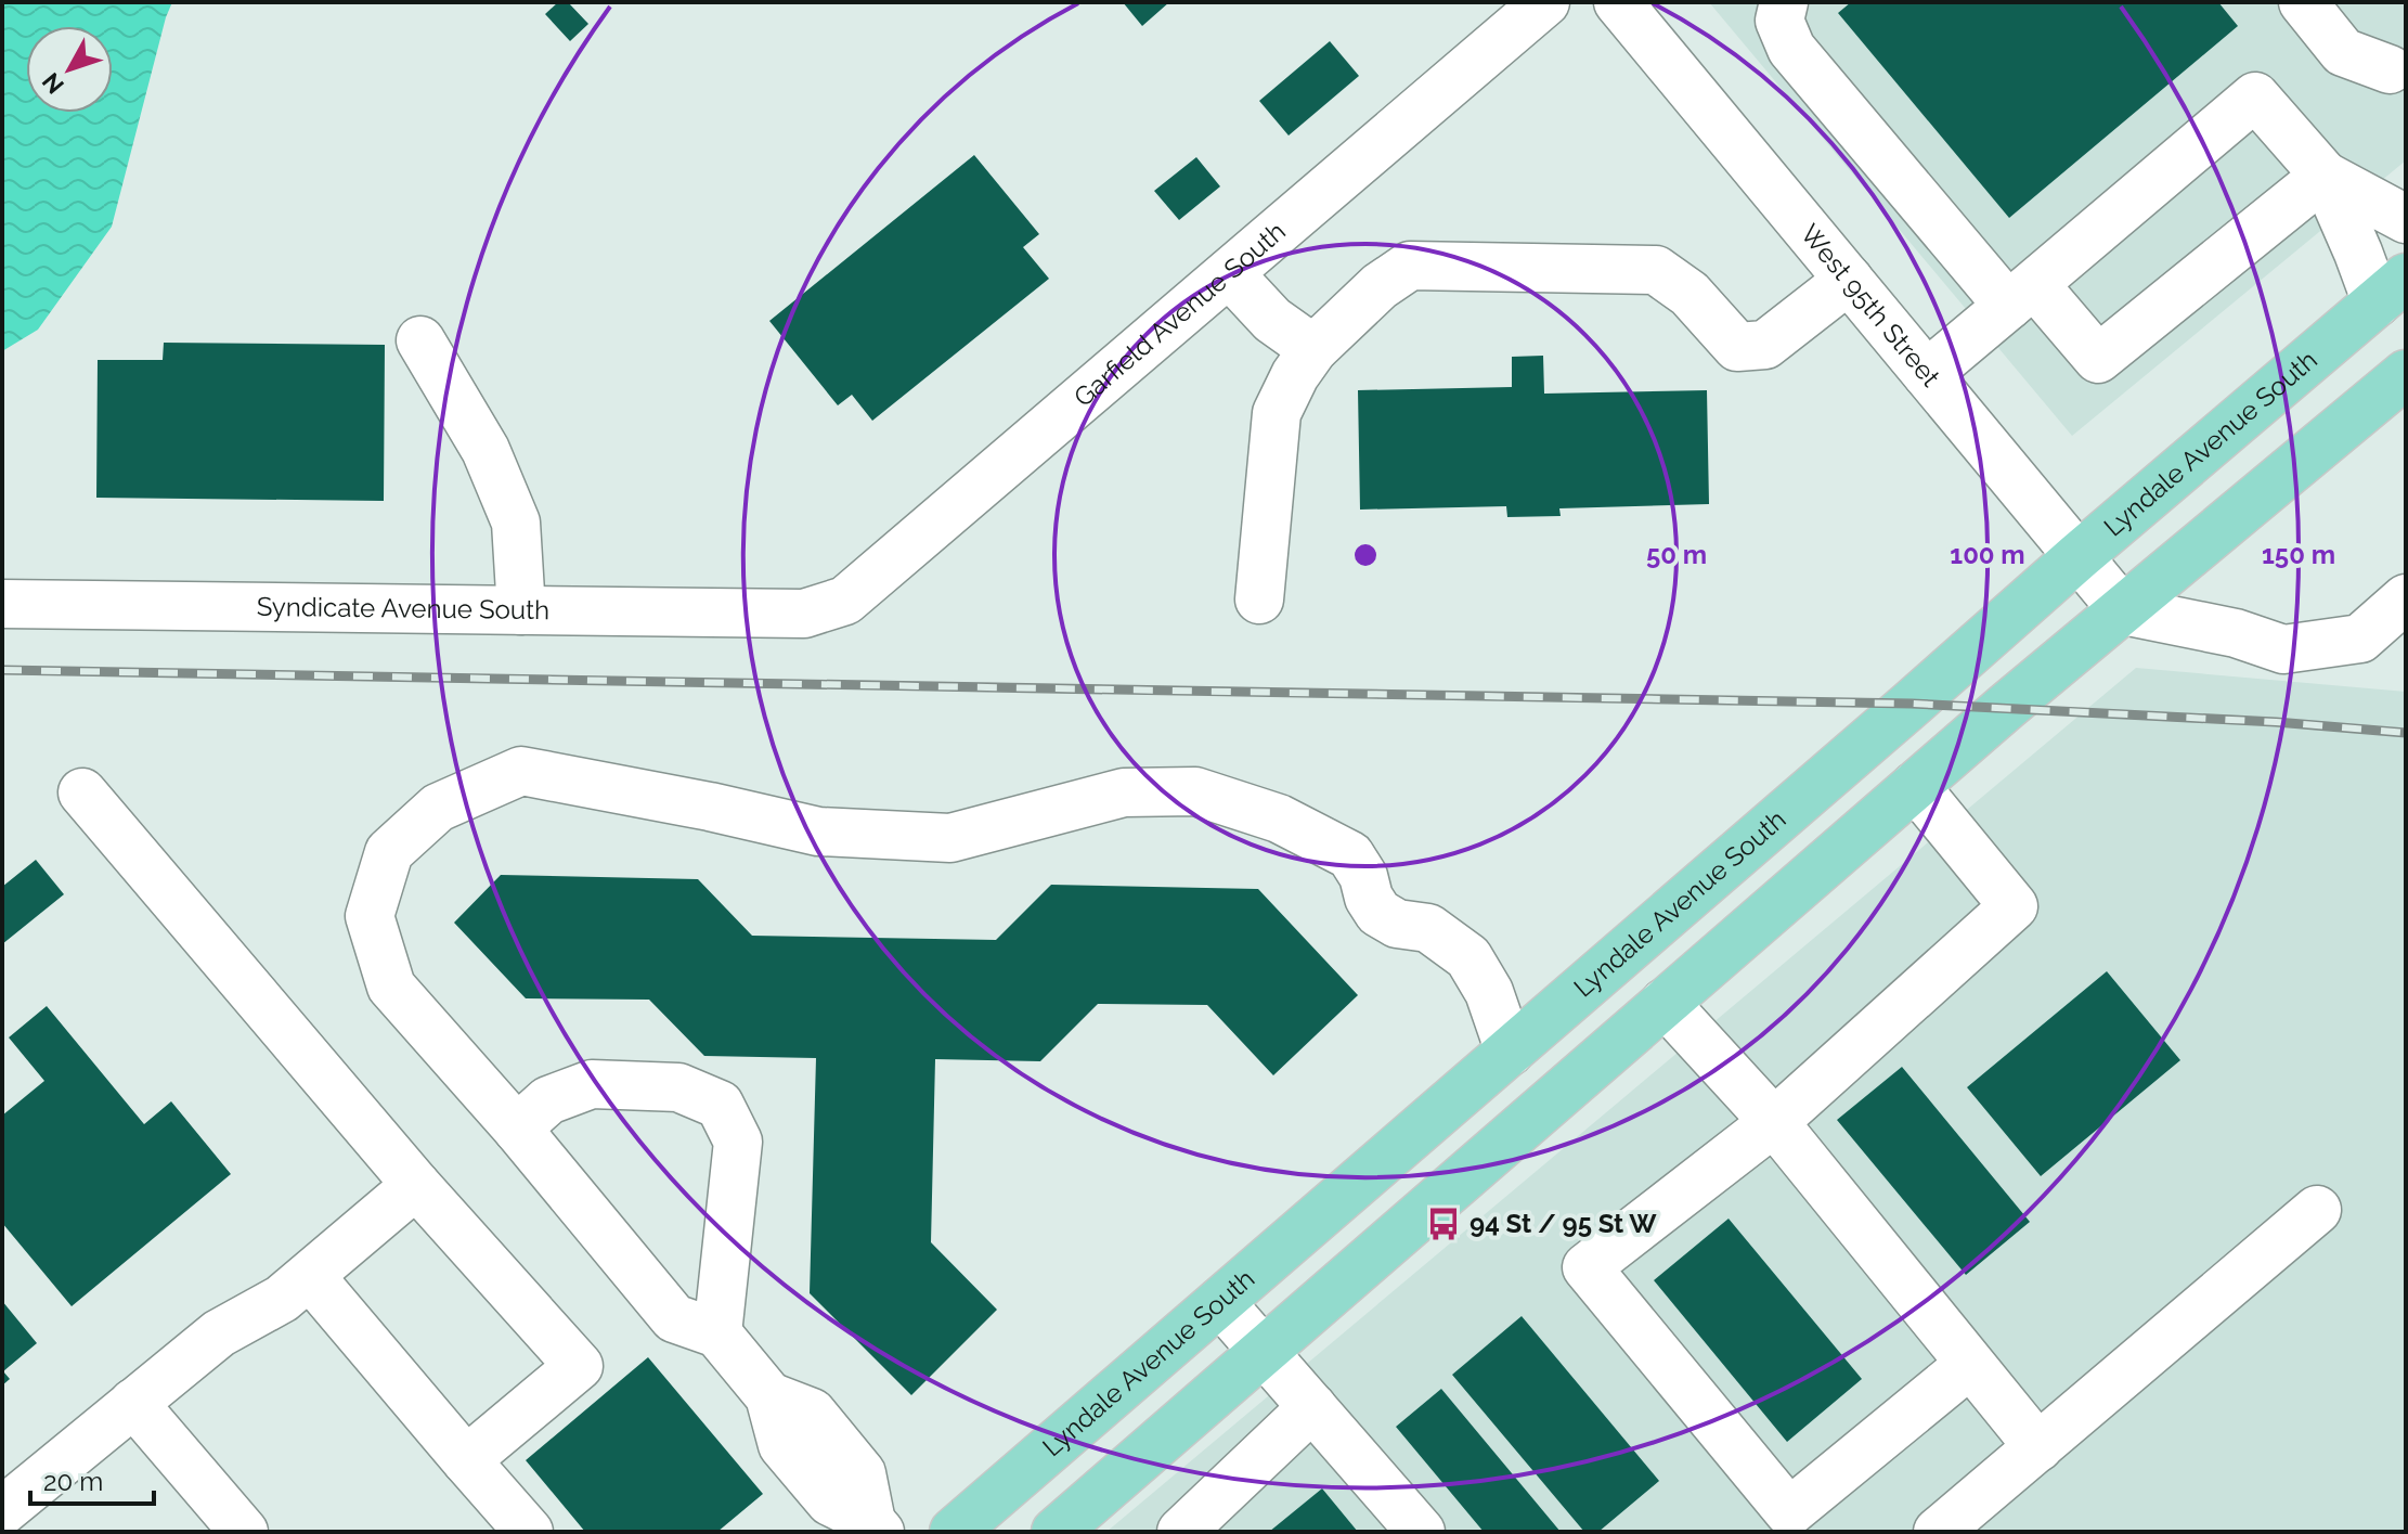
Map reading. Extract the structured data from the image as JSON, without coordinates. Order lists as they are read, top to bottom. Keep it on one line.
{"streets":{"main road":["Lyndale Avenue South"],"street":["West 95th Street","Garfield Avenue South","Syndicate Avenue South"]},"crossings":[["West 95th Street","Lyndale Avenue South"],["Garfield Avenue South","Syndicate Avenue South"]],"places":{"bus stop":["94 St / 95 St W"]},"scale_bar":"20 m","north":"bottom left","rings":["50 m","100 m","150 m"]}
